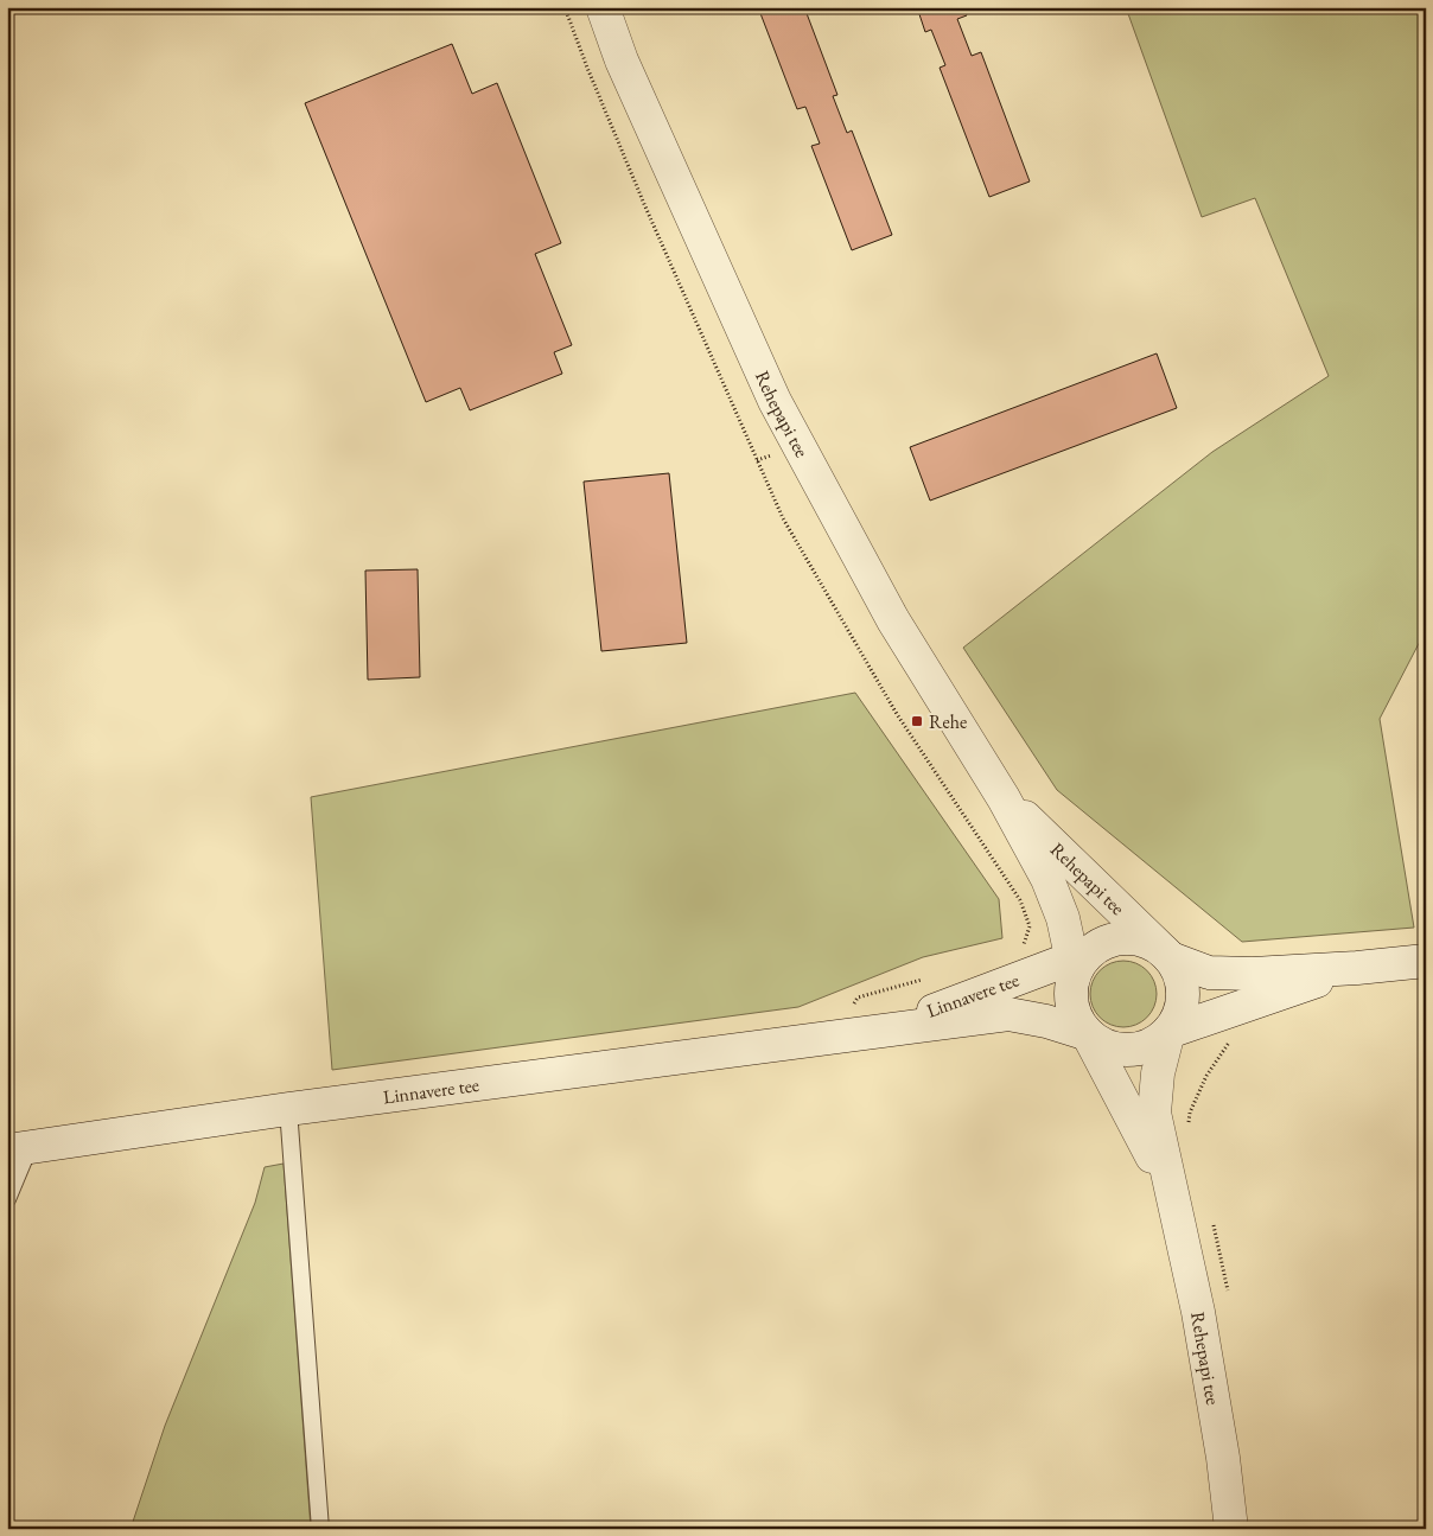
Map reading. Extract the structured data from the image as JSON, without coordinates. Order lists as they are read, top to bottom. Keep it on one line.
{"streets":{"street":["Rehepapi tee","Linnavere tee"]},"crossings":[["Rehepapi tee","Linnavere tee"]],"places":{"transit":["Rehe"]}}
